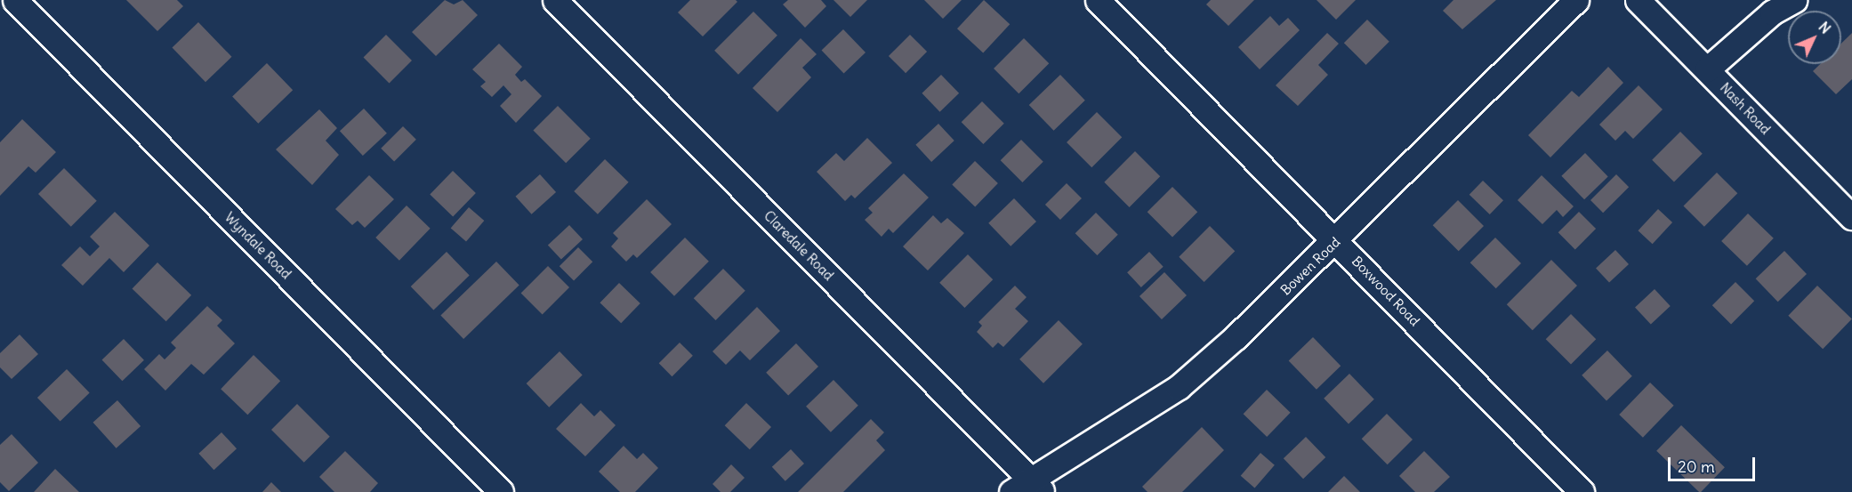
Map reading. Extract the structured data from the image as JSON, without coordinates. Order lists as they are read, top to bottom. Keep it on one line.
{"streets":{"street":["Nash Road","Wyndale Road","Claredale Road","Bowen Road","Boxwood Road"]},"crossings":[["Claredale Road","Bowen Road"],["Bowen Road","Boxwood Road"]],"scale_bar":"20 m","north":"top right"}
